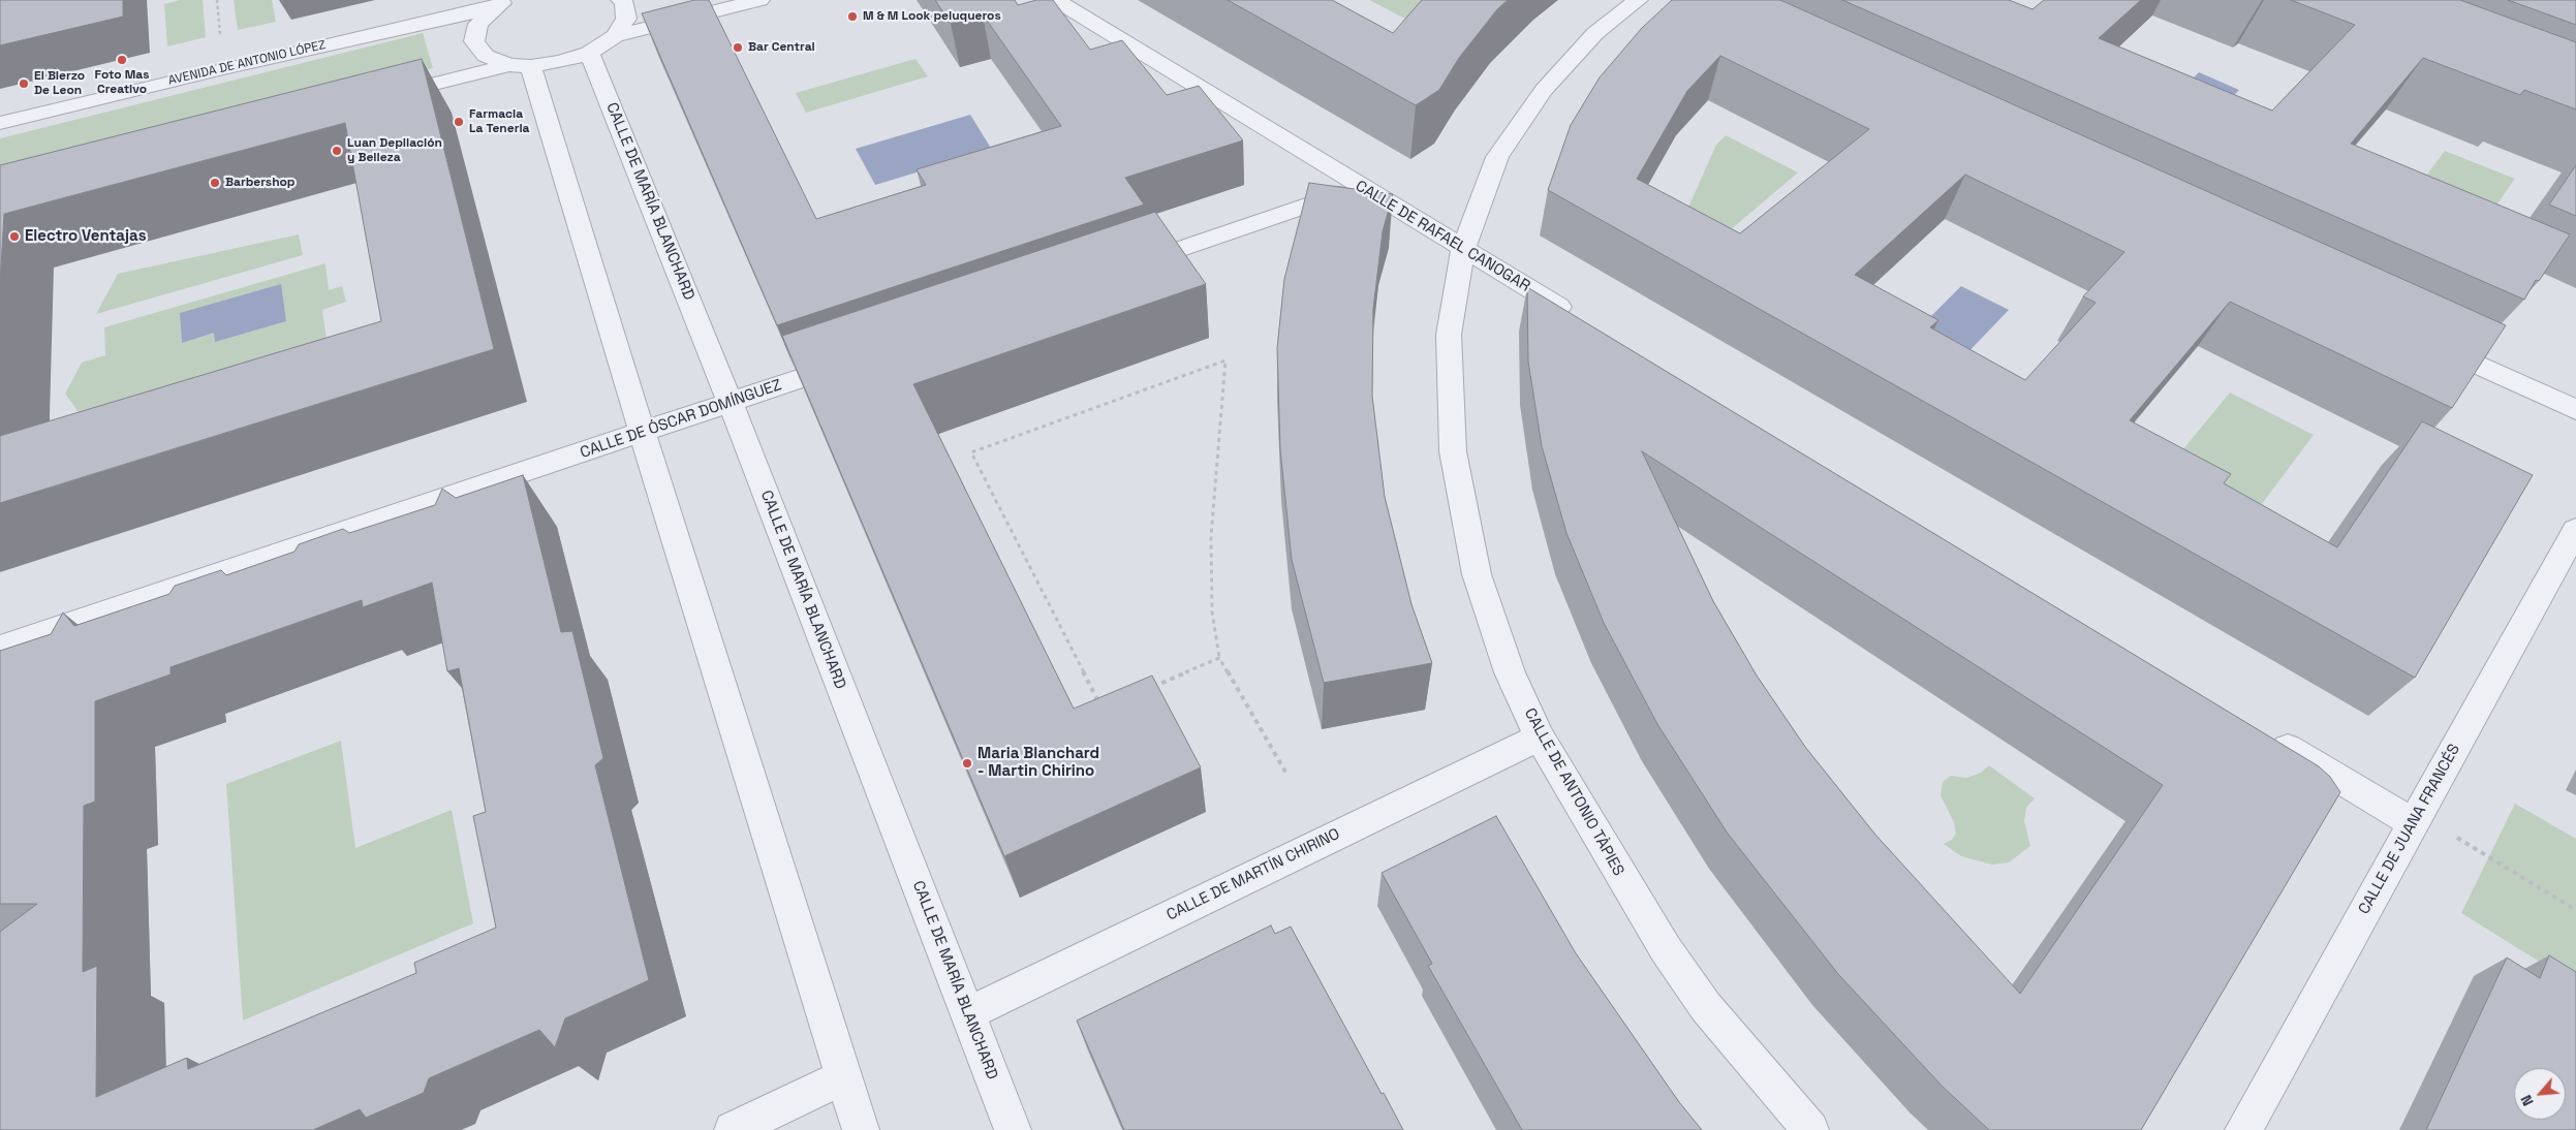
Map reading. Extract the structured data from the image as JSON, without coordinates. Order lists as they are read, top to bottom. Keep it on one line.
{"streets":{"street":["AVENIDA DE ANTONIO LÓPEZ","CALLE DE MARÍA BLANCHARD","CALLE DE RAFAEL CANOGAR","CALLE DE ÓSCAR DOMÍNGUEZ","CALLE DE ANTONIO TÀPIES","CALLE DE JUANA FRANCÉS","CALLE DE MARTÍN CHIRINO"]},"crossings":[["CALLE DE MARÍA BLANCHARD","CALLE DE ÓSCAR DOMÍNGUEZ"],["CALLE DE MARÍA BLANCHARD","CALLE DE MARTÍN CHIRINO"],["CALLE DE RAFAEL CANOGAR","CALLE DE ANTONIO TÀPIES"],["CALLE DE ANTONIO TÀPIES","CALLE DE MARTÍN CHIRINO"]],"places":["M & M Look peluqueros","Bar Central","Foto Mas Creativo","El Bierzo De Leon","Farmacia La Teneria","Luan Depilación y Belleza","Barbershop","Electro Ventajas","Maria Blanchard - Martin Chirino"],"north":"bottom left"}
